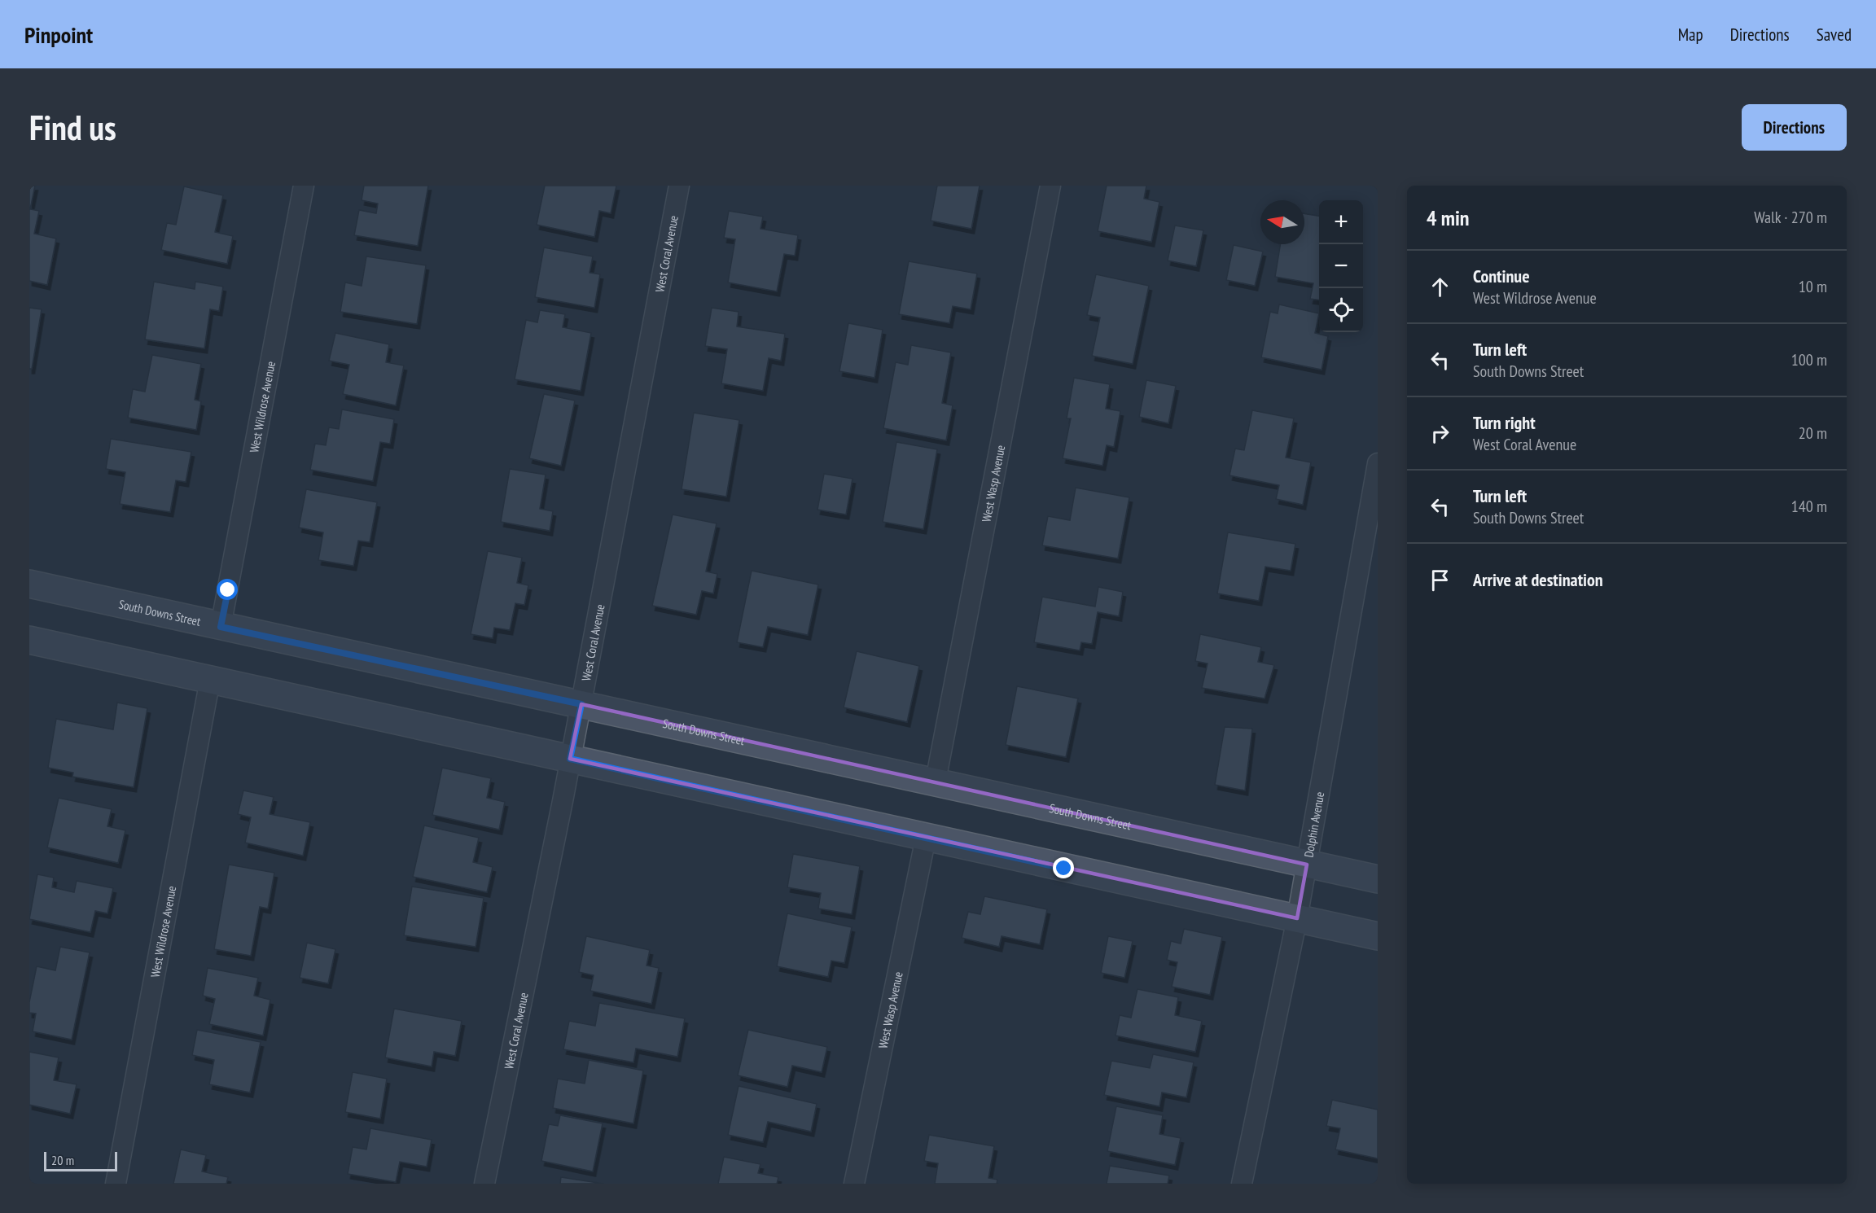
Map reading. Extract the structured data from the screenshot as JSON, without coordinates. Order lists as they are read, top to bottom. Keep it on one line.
{"streets":{"main road":["South Downs Street"],"street":["West Coral Avenue","West Wildrose Avenue","West Wasp Avenue","Dolphin Avenue"]},"crossings":[["West Coral Avenue","South Downs Street"],["West Wildrose Avenue","South Downs Street"],["West Wasp Avenue","South Downs Street"],["South Downs Street","Dolphin Avenue"]],"scale_bar":"20 m","north":"left","page":{"header":"Pinpoint","nav":["Map","Directions","Saved"],"buttons":"Directions","title":"Find us","heading":["4 min","Walk · 270 m"],"map_buttons":["+","−"],"list":[["Continue","West Wildrose Avenue","10 m"],["Turn left","South Downs Street","100 m"],["Turn right","West Coral Avenue","20 m"],["Turn left","South Downs Street","140 m"],"Arrive at destination"],"scale":"20 m"}}
